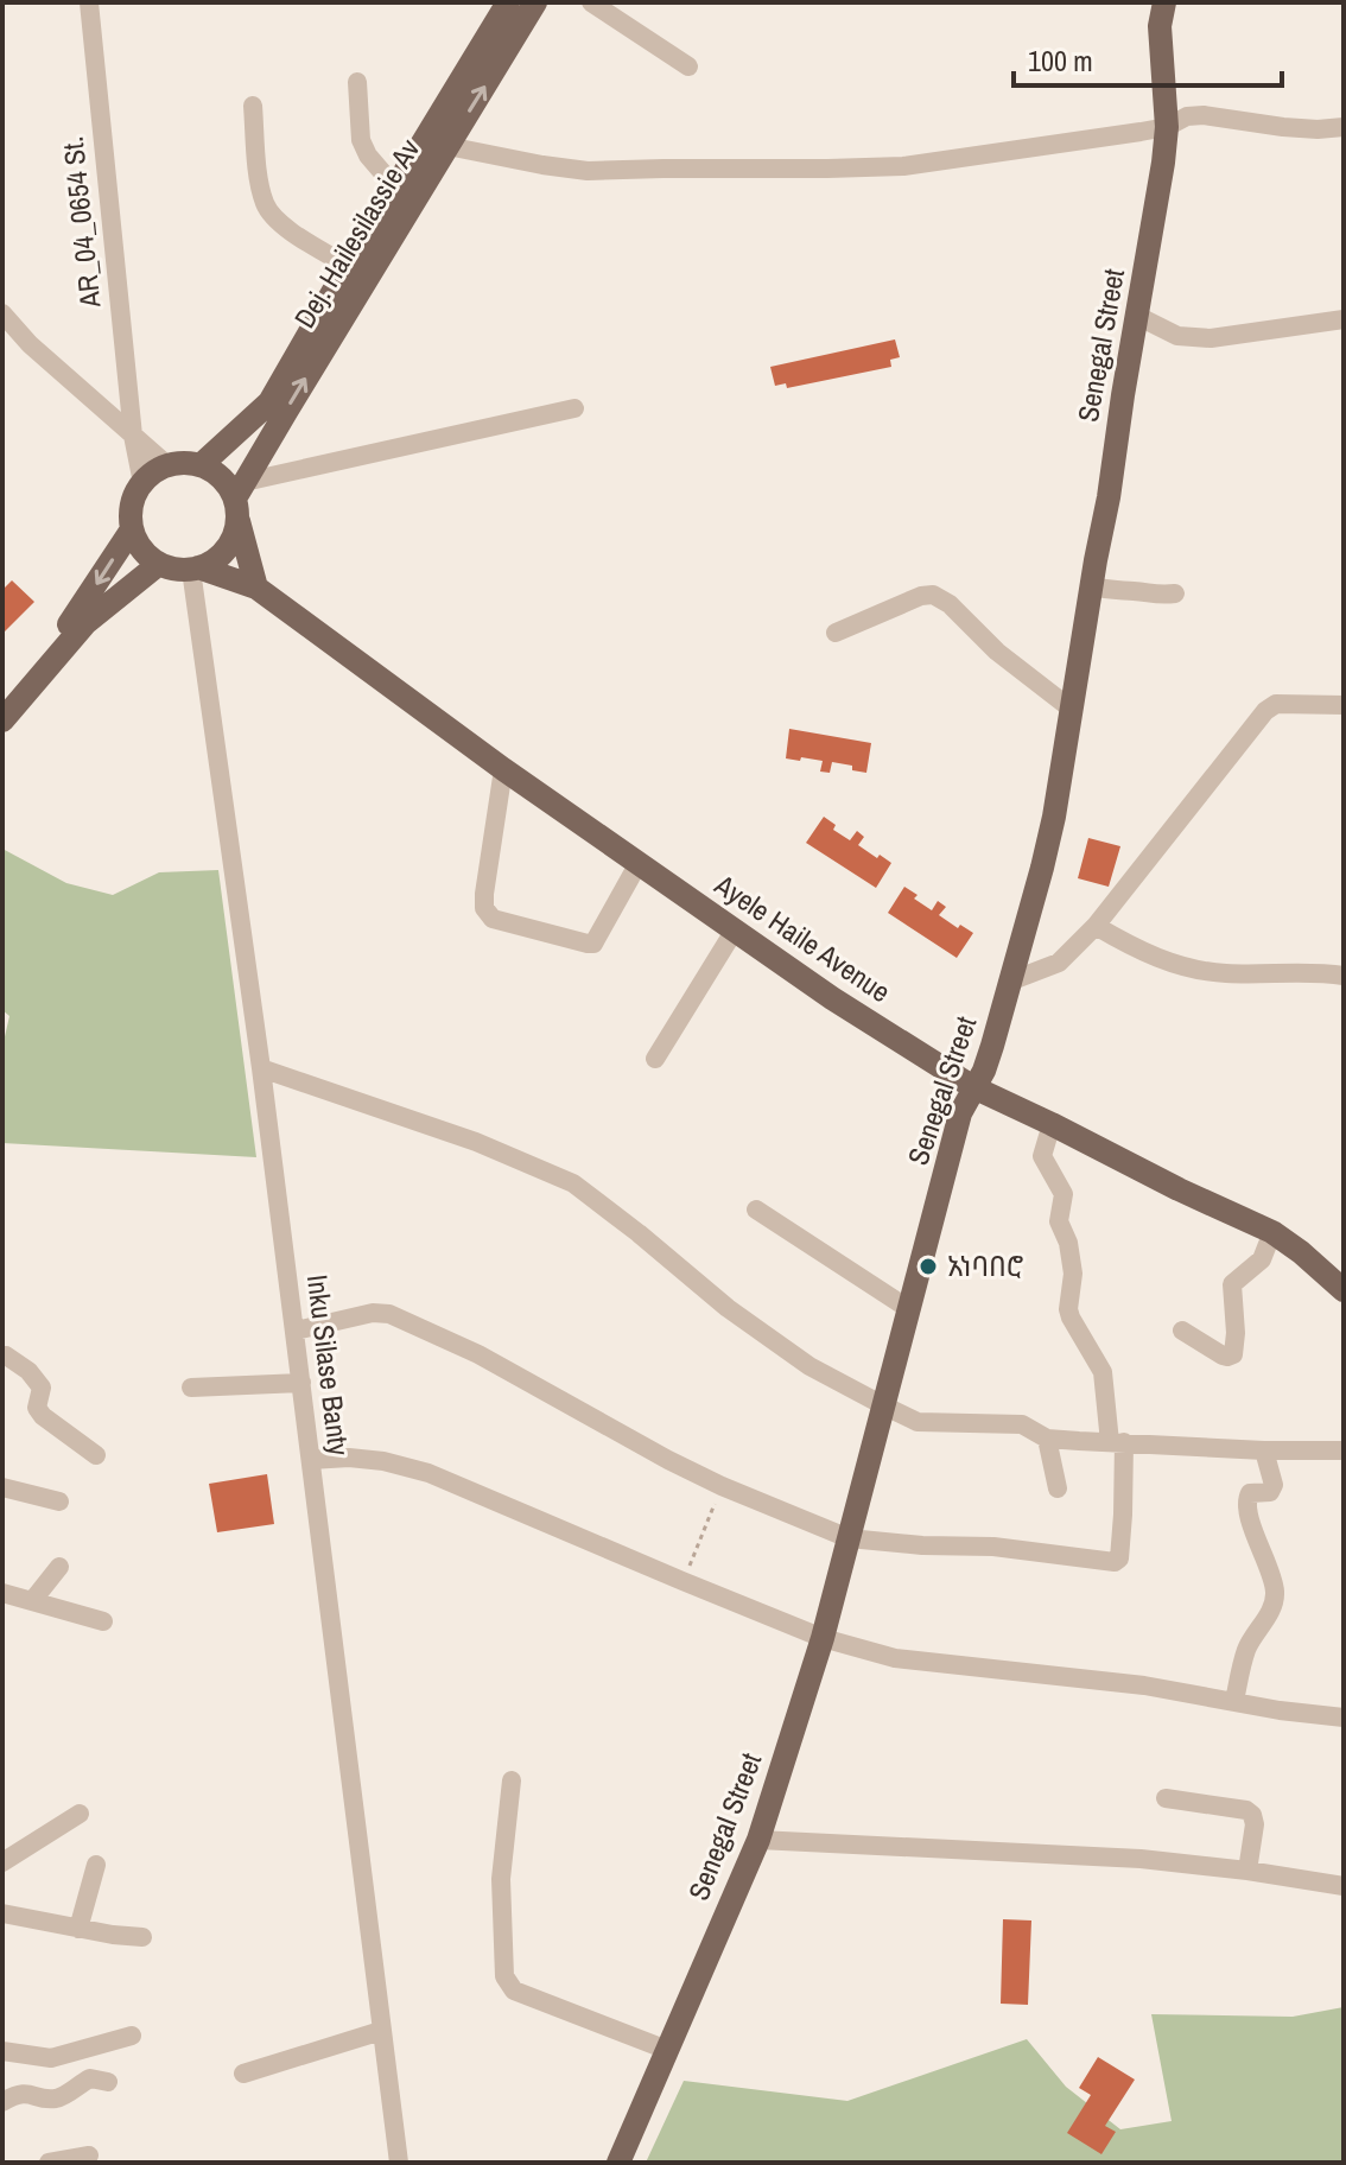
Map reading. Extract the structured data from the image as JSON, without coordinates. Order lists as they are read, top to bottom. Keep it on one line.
{"streets":{"main road":["Dej. Hailesilassie Av","Senegal Street","Ayele Haile Avenue"],"street":["AR_04_0654 St.","Inku Silase Banty"]},"crossings":[["AR_04_0654 St.","Dej. Hailesilassie Av"],["AR_04_0654 St.","Ayele Haile Avenue"],["AR_04_0654 St.","Inku Silase Banty"],["Dej. Hailesilassie Av","Ayele Haile Avenue"],["Dej. Hailesilassie Av","Inku Silase Banty"],["Senegal Street","Ayele Haile Avenue"],["Ayele Haile Avenue","Inku Silase Banty"]],"places":["አነባበሮ"],"scale_bar":"100 m"}
